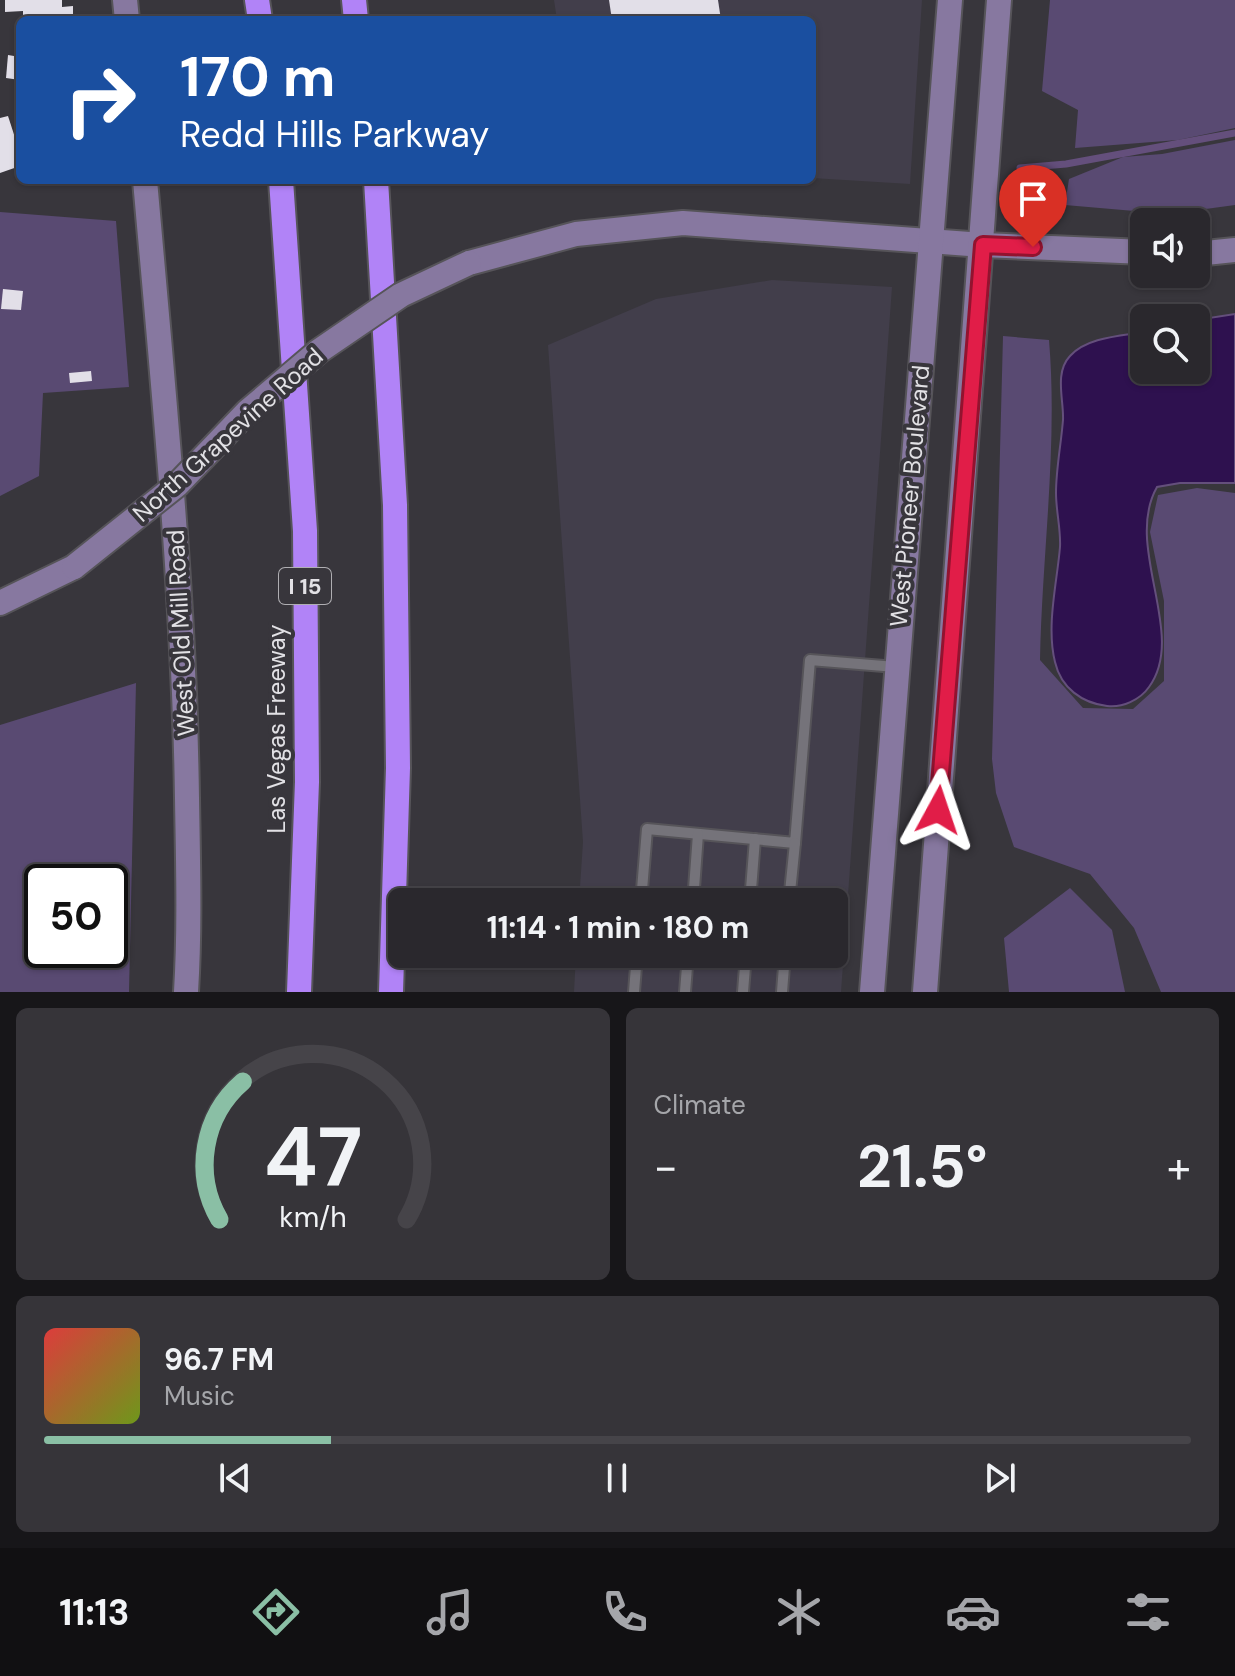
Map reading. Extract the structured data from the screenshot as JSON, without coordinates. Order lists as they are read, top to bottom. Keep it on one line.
{"streets":{"highway":["I 15","Las Vegas Freeway"],"main road":["North Grapevine Road","West Pioneer Boulevard","West Old Mill Road"]},"crossings":[["North Grapevine Road","West Pioneer Boulevard"]],"page":{"turn":["170 m","Redd Hills Parkway"],"limit":"50","trip":"11:14 · 1 min · 180 m","tile":"Climate","heat":["−","21.5°","+"],"song":["96.7 FM","Music"],"tabs":"11:13","gauge":["47","km/h"]}}
